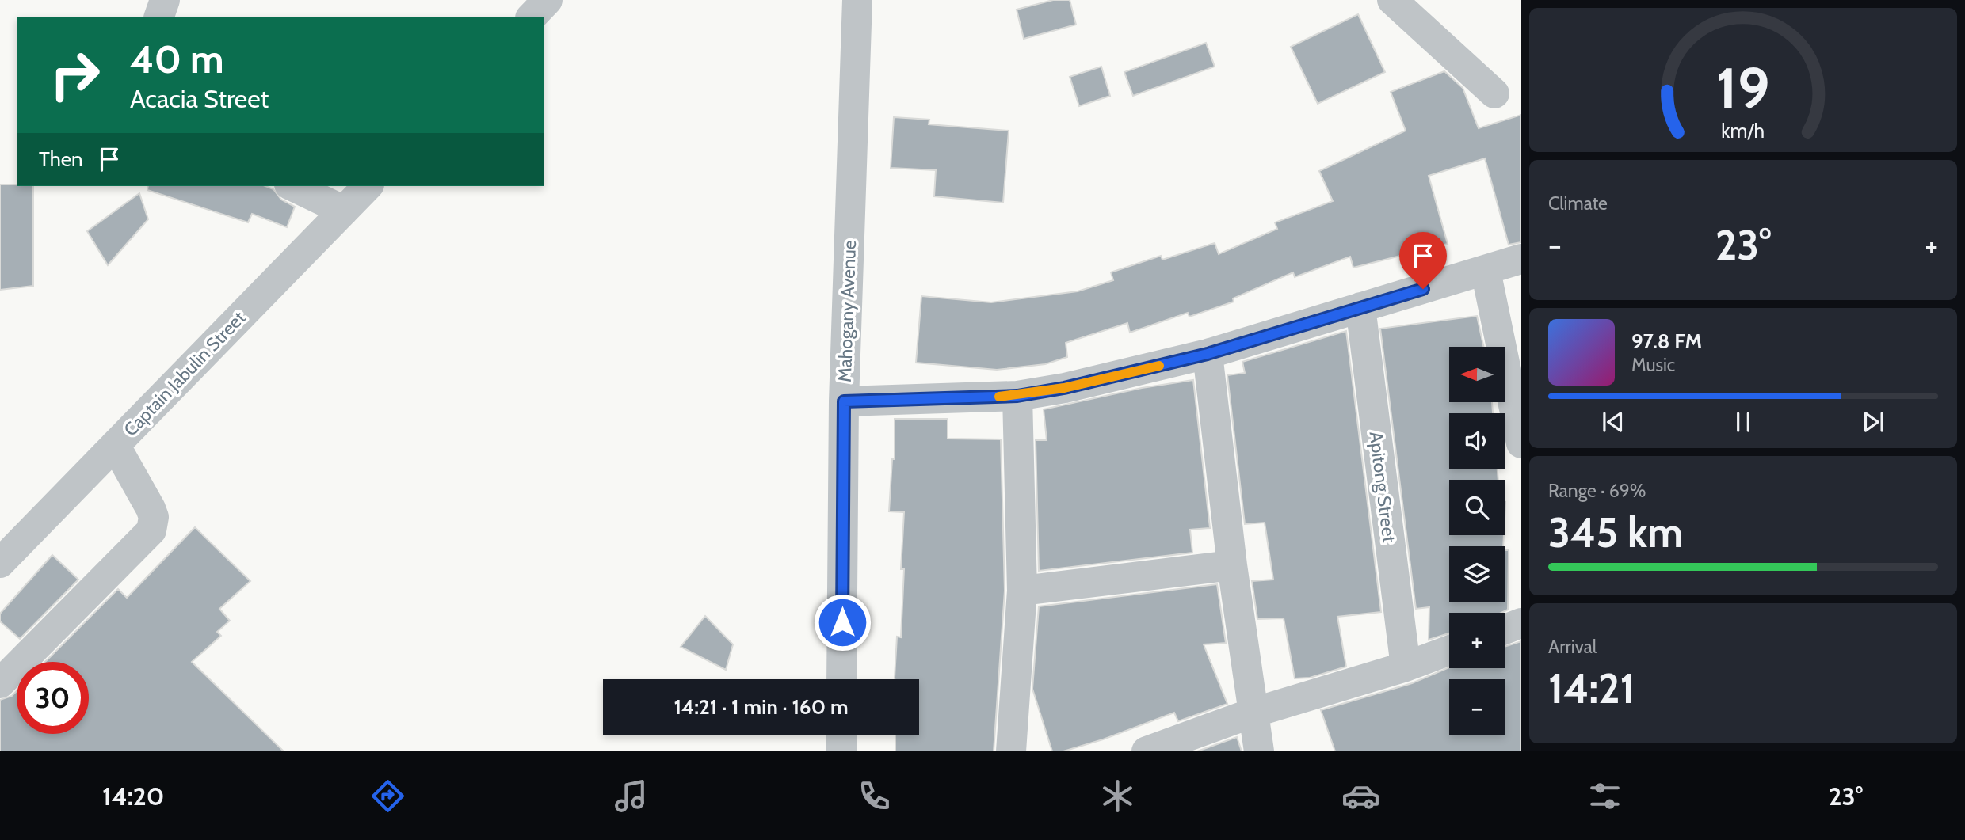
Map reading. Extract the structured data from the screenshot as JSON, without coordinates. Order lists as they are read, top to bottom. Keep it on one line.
{"streets":{"street":["Mahogany Avenue","Captain Jabulin Street","Apitong Street"]},"north":"left","page":{"turn":["40 m","Acacia Street"],"then":"Then","tile":["Climate",["Range · 69%","345 km"],["Arrival","14:21"]],"heat":["−","23°","+"],"song":["97.8 FM","Music"],"map_buttons":["+","−"],"limit":"30","trip":"14:21 · 1 min · 160 m","tabs":["14:20","23°"],"gauge":["19","km/h"]}}
